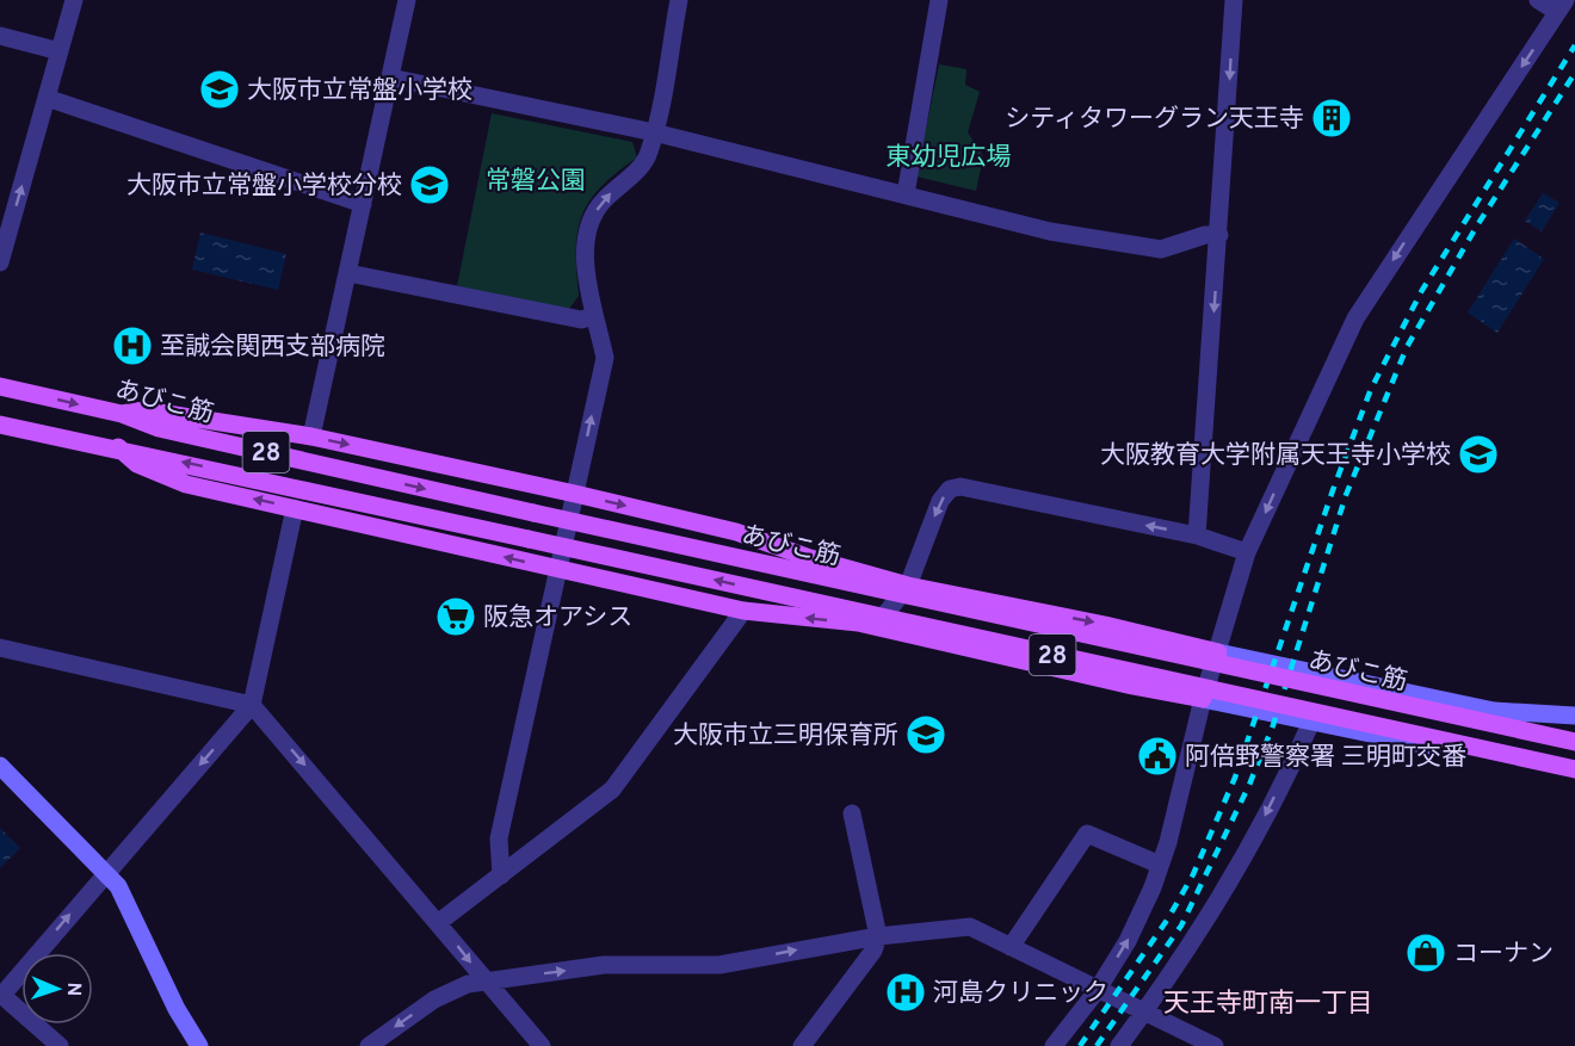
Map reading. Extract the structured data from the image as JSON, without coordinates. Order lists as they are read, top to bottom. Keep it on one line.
{"streets":{"main road":["あびこ筋","28"]},"districts":["天王寺町南一丁目"],"parks":["東幼児広場","常磐公園"],"places":{"school or university":["大阪市立常盤小学校","大阪市立常盤小学校分校","大阪教育大学附属天王寺小学校","大阪市立三明保育所"],"building":["シティタワーグラン天王寺"],"hospital":["至誠会関西支部病院","河島クリニック"],"supermarket":["阪急オアシス"],"public building":["阿倍野警察署 三明町交番"],"shop":["コーナン"]},"north":"right"}
